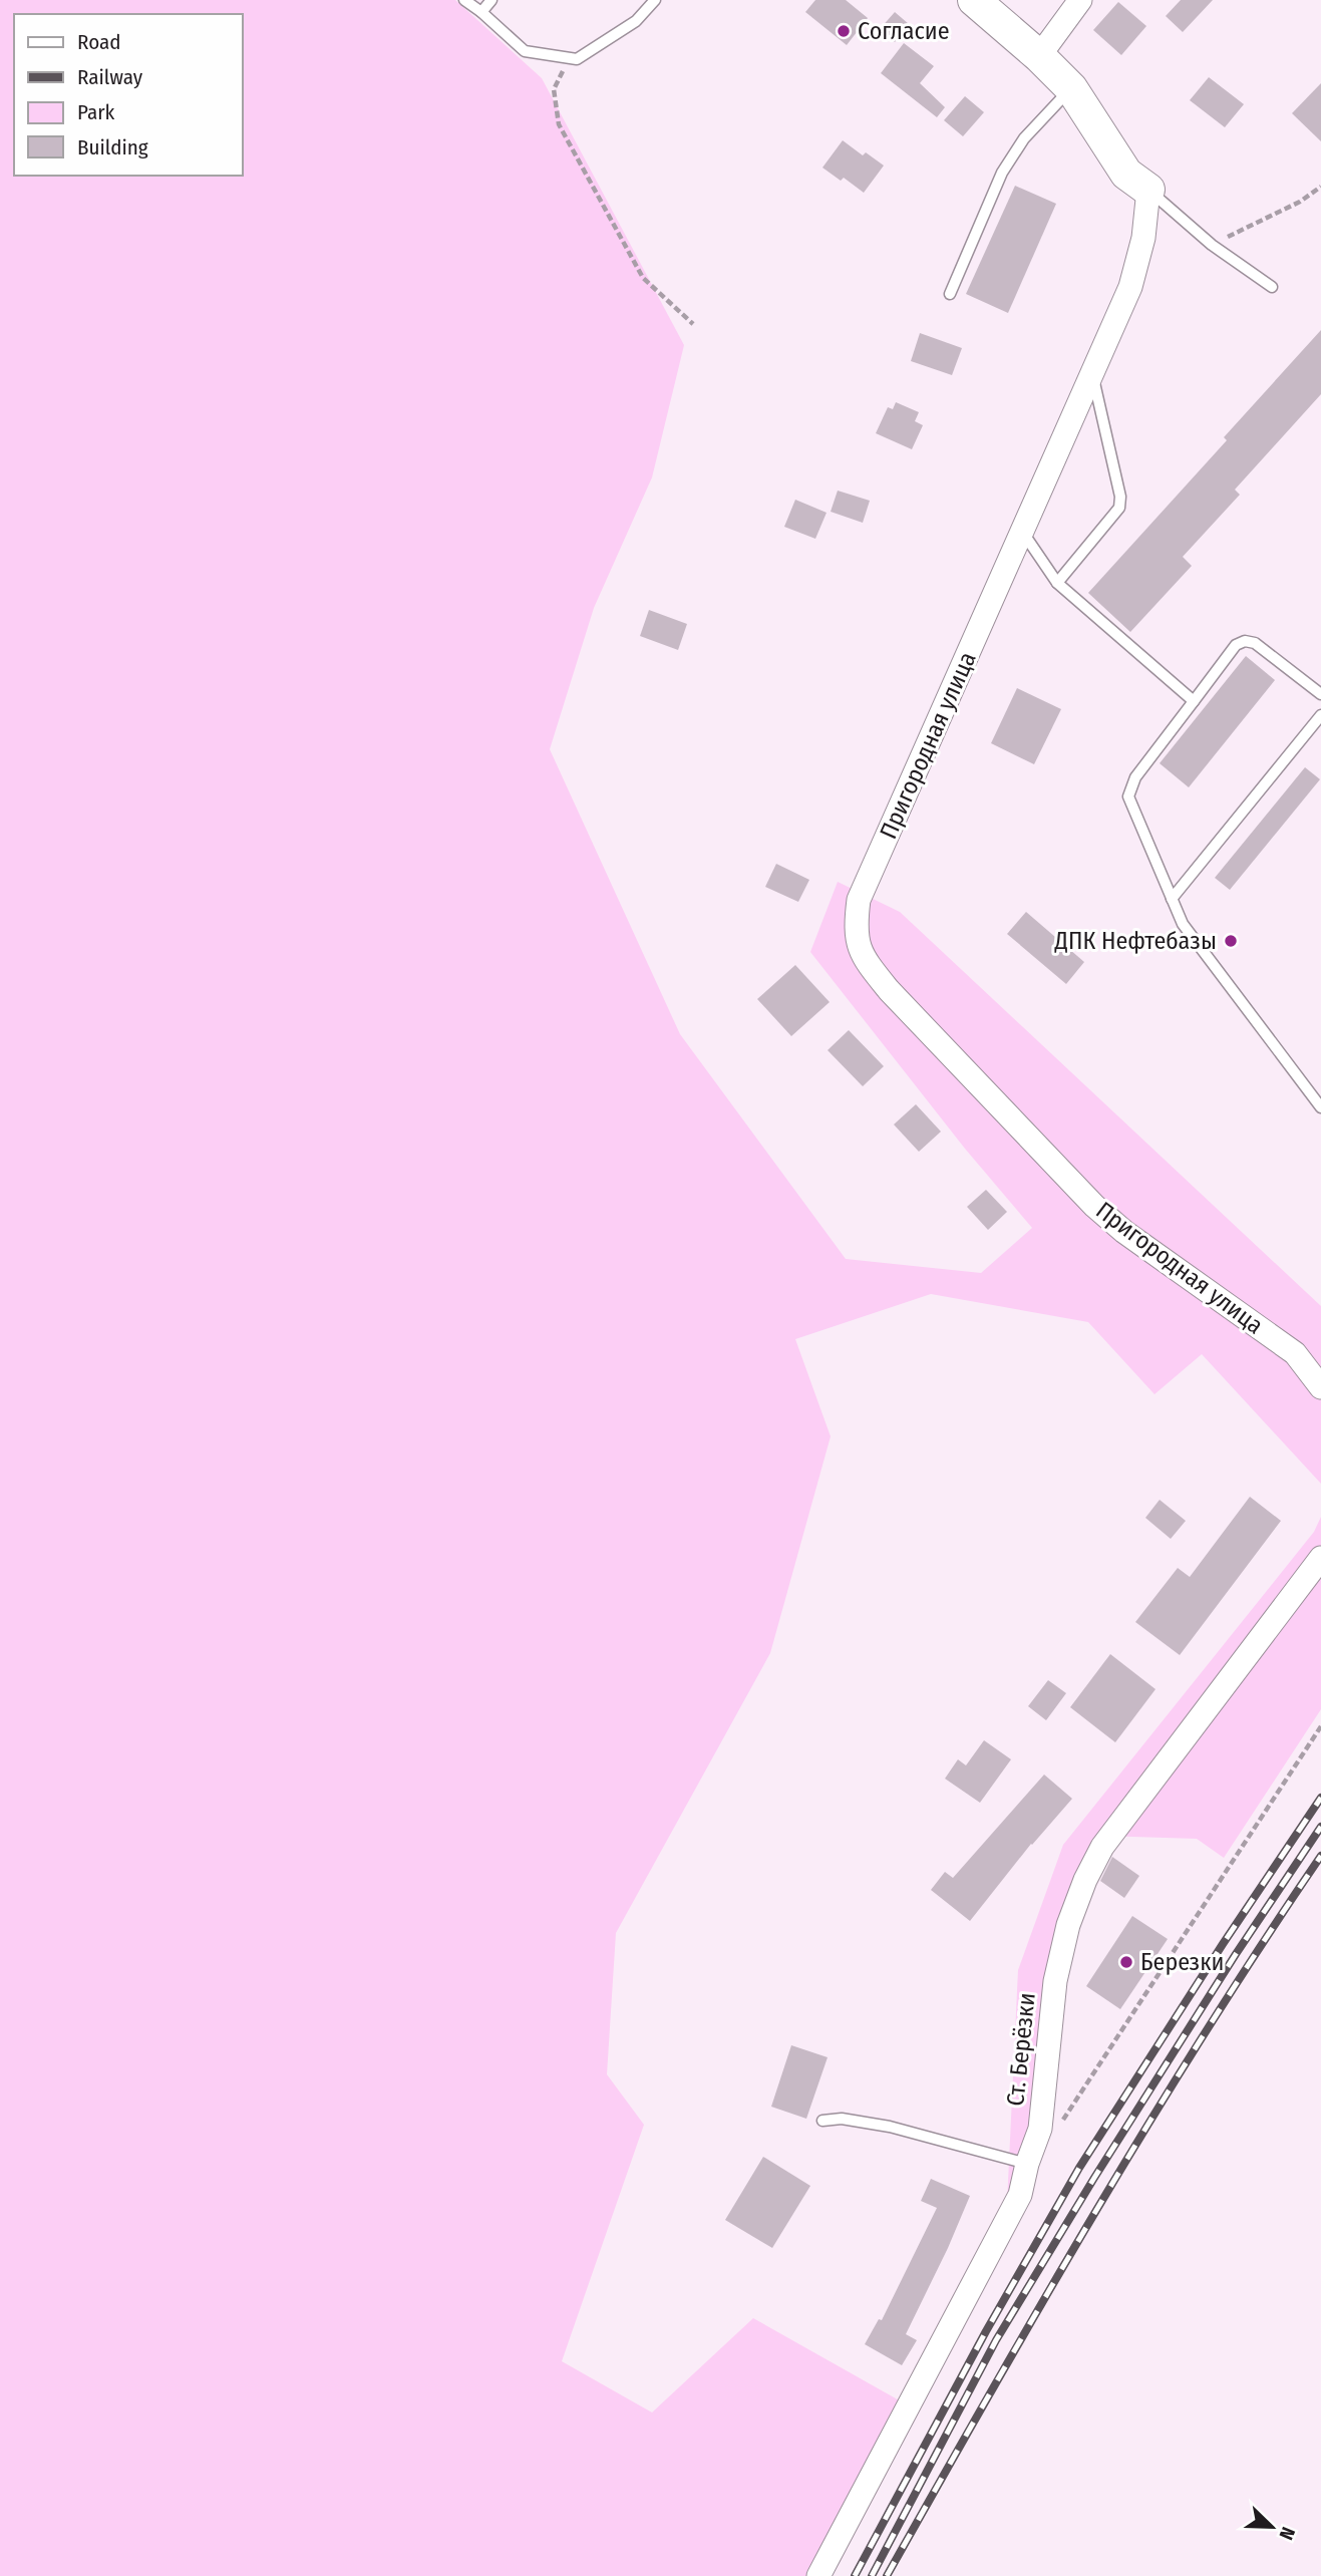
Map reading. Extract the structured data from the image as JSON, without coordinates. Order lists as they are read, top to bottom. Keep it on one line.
{"streets":{"street":["Пригородная улица","Ст. Берёзки"]},"places":["Согласие","ДПК Нефтебазы","Березки"],"legend":["Road","Railway","Park","Building"],"north":"bottom right"}
